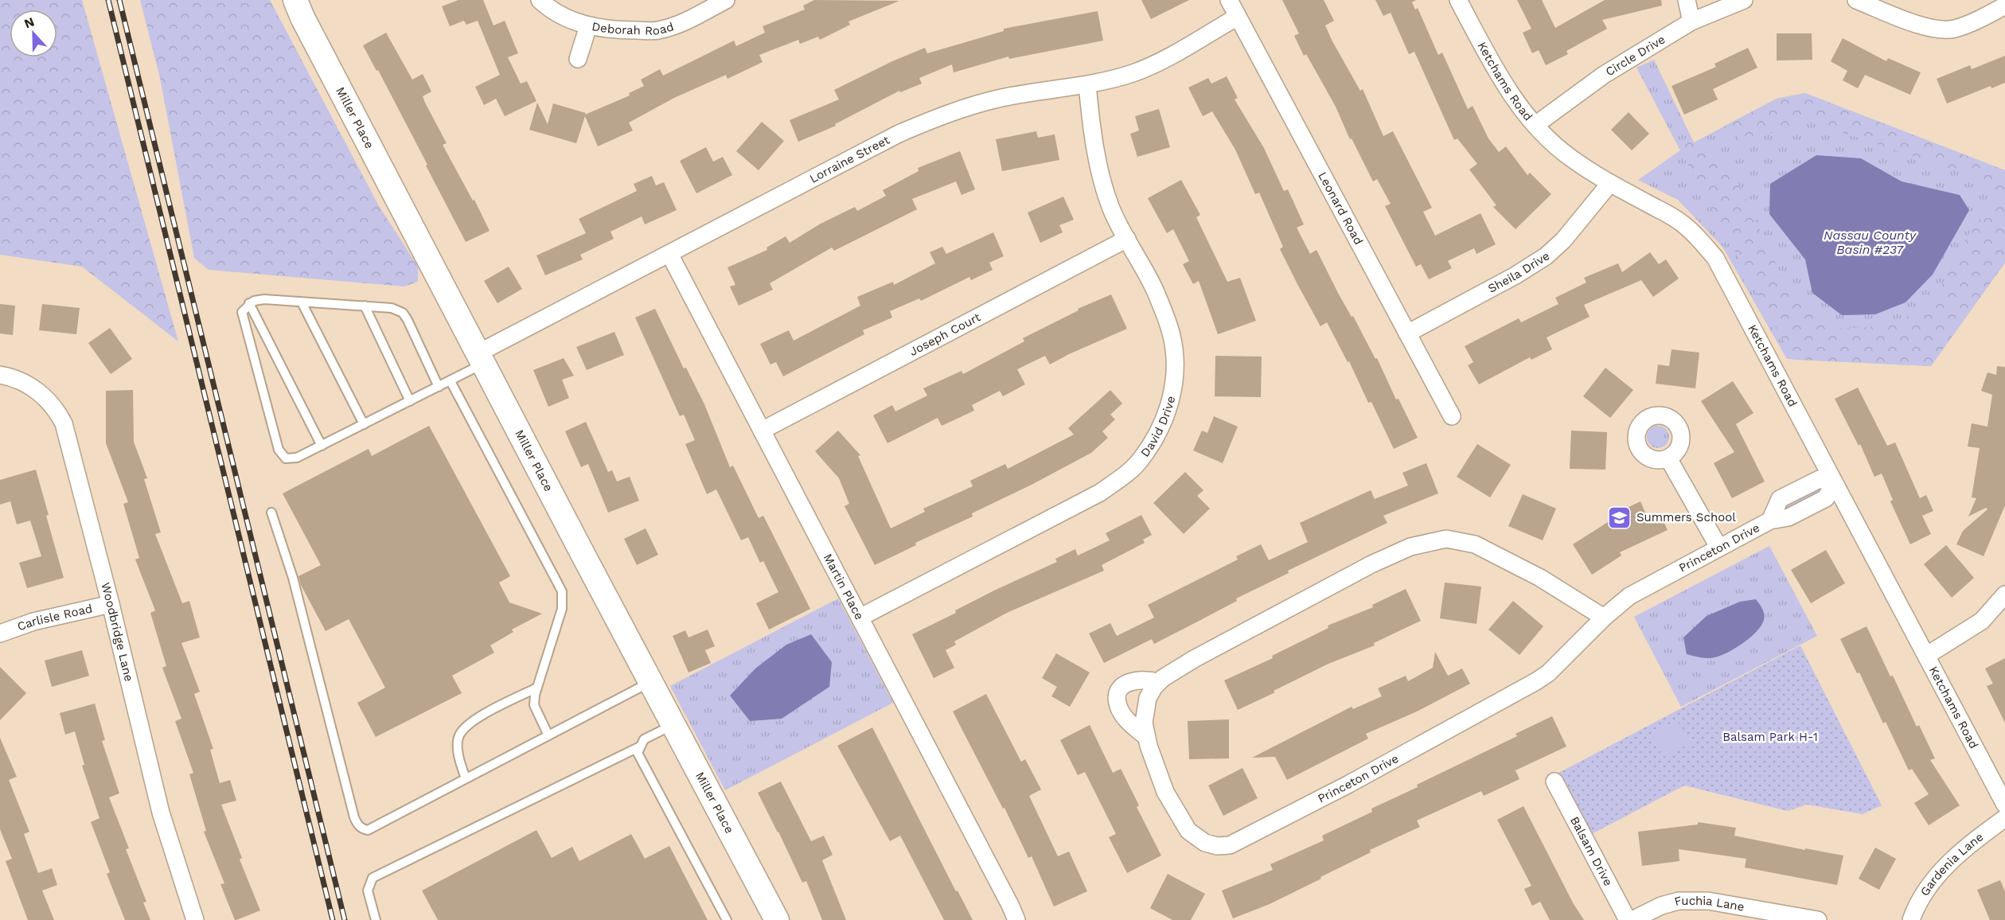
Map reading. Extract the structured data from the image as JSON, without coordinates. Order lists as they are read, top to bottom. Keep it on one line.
{"streets":{"street":["Deborah Road","Circle Drive","Ketchams Road","Miller Place","Lorraine Street","Leonard Road","Sheila Drive","Joseph Court","David Drive","Princeton Drive","Martin Place","Carlisle Road","Woodbridge Lane","Balsam Drive","Gardenia Lane","Fuchia Lane"]},"crossings":[["Circle Drive","Ketchams Road"],["Ketchams Road","Sheila Drive"],["Ketchams Road","Princeton Drive"],["Miller Place","Lorraine Street"],["Lorraine Street","Leonard Road"],["Lorraine Street","David Drive"],["Lorraine Street","Martin Place"],["Leonard Road","Sheila Drive"],["Joseph Court","David Drive"],["Joseph Court","Martin Place"],["David Drive","Martin Place"],["Carlisle Road","Woodbridge Lane"]],"water":["Nassau County Basin #237"],"parks":["Balsam Park H-1"],"places":{"school or university":["Summers School"]},"north":"top"}
